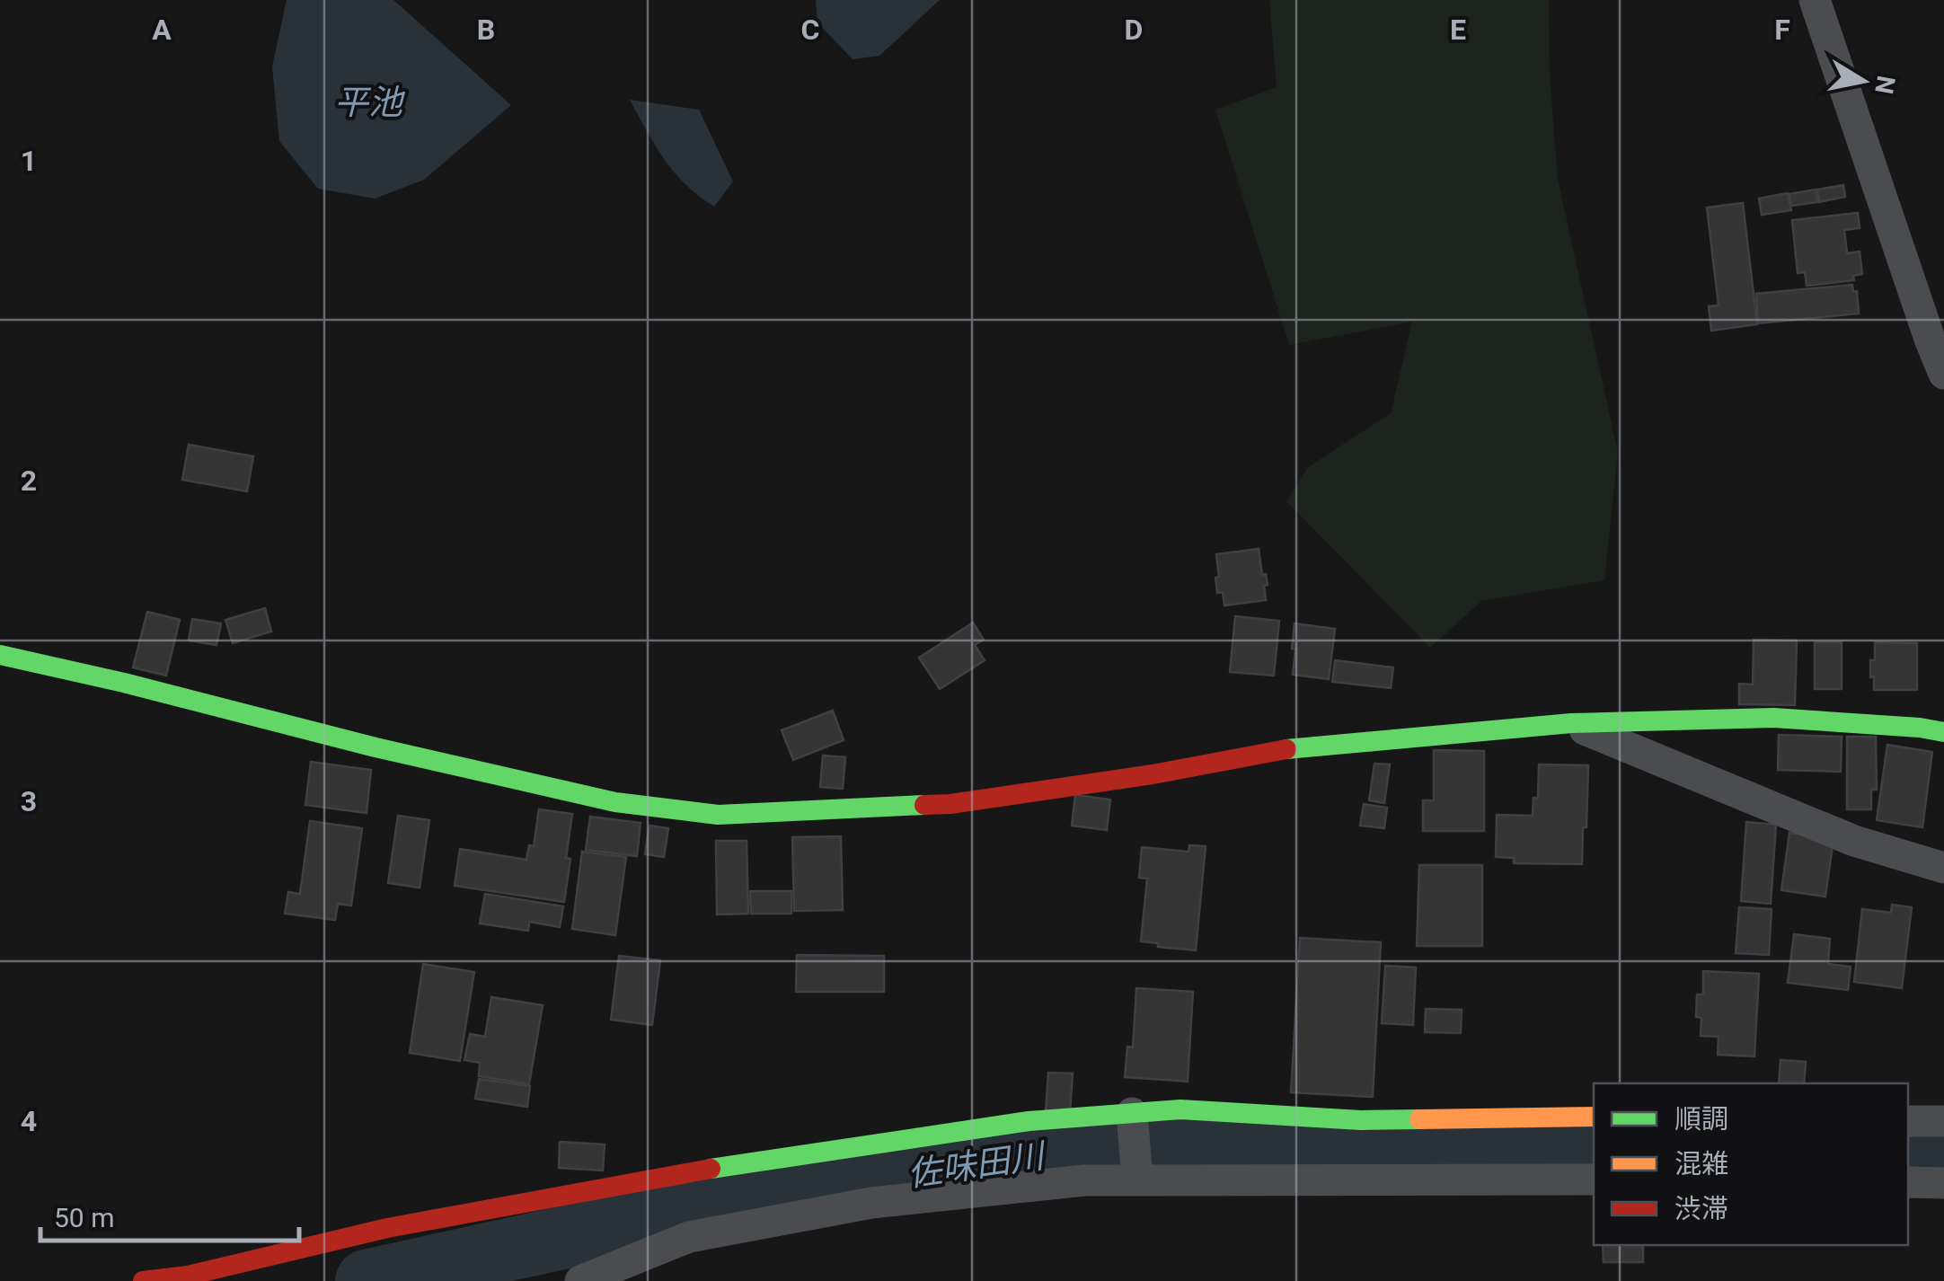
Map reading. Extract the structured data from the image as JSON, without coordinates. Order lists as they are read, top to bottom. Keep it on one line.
{"water":["平池","佐味田川"],"legend":["順調","混雑","渋滞"],"scale_bar":"50 m","north":"right","grid":{"columns":["A","B","C","D","E","F"],"rows":["1","2","3","4"]}}
